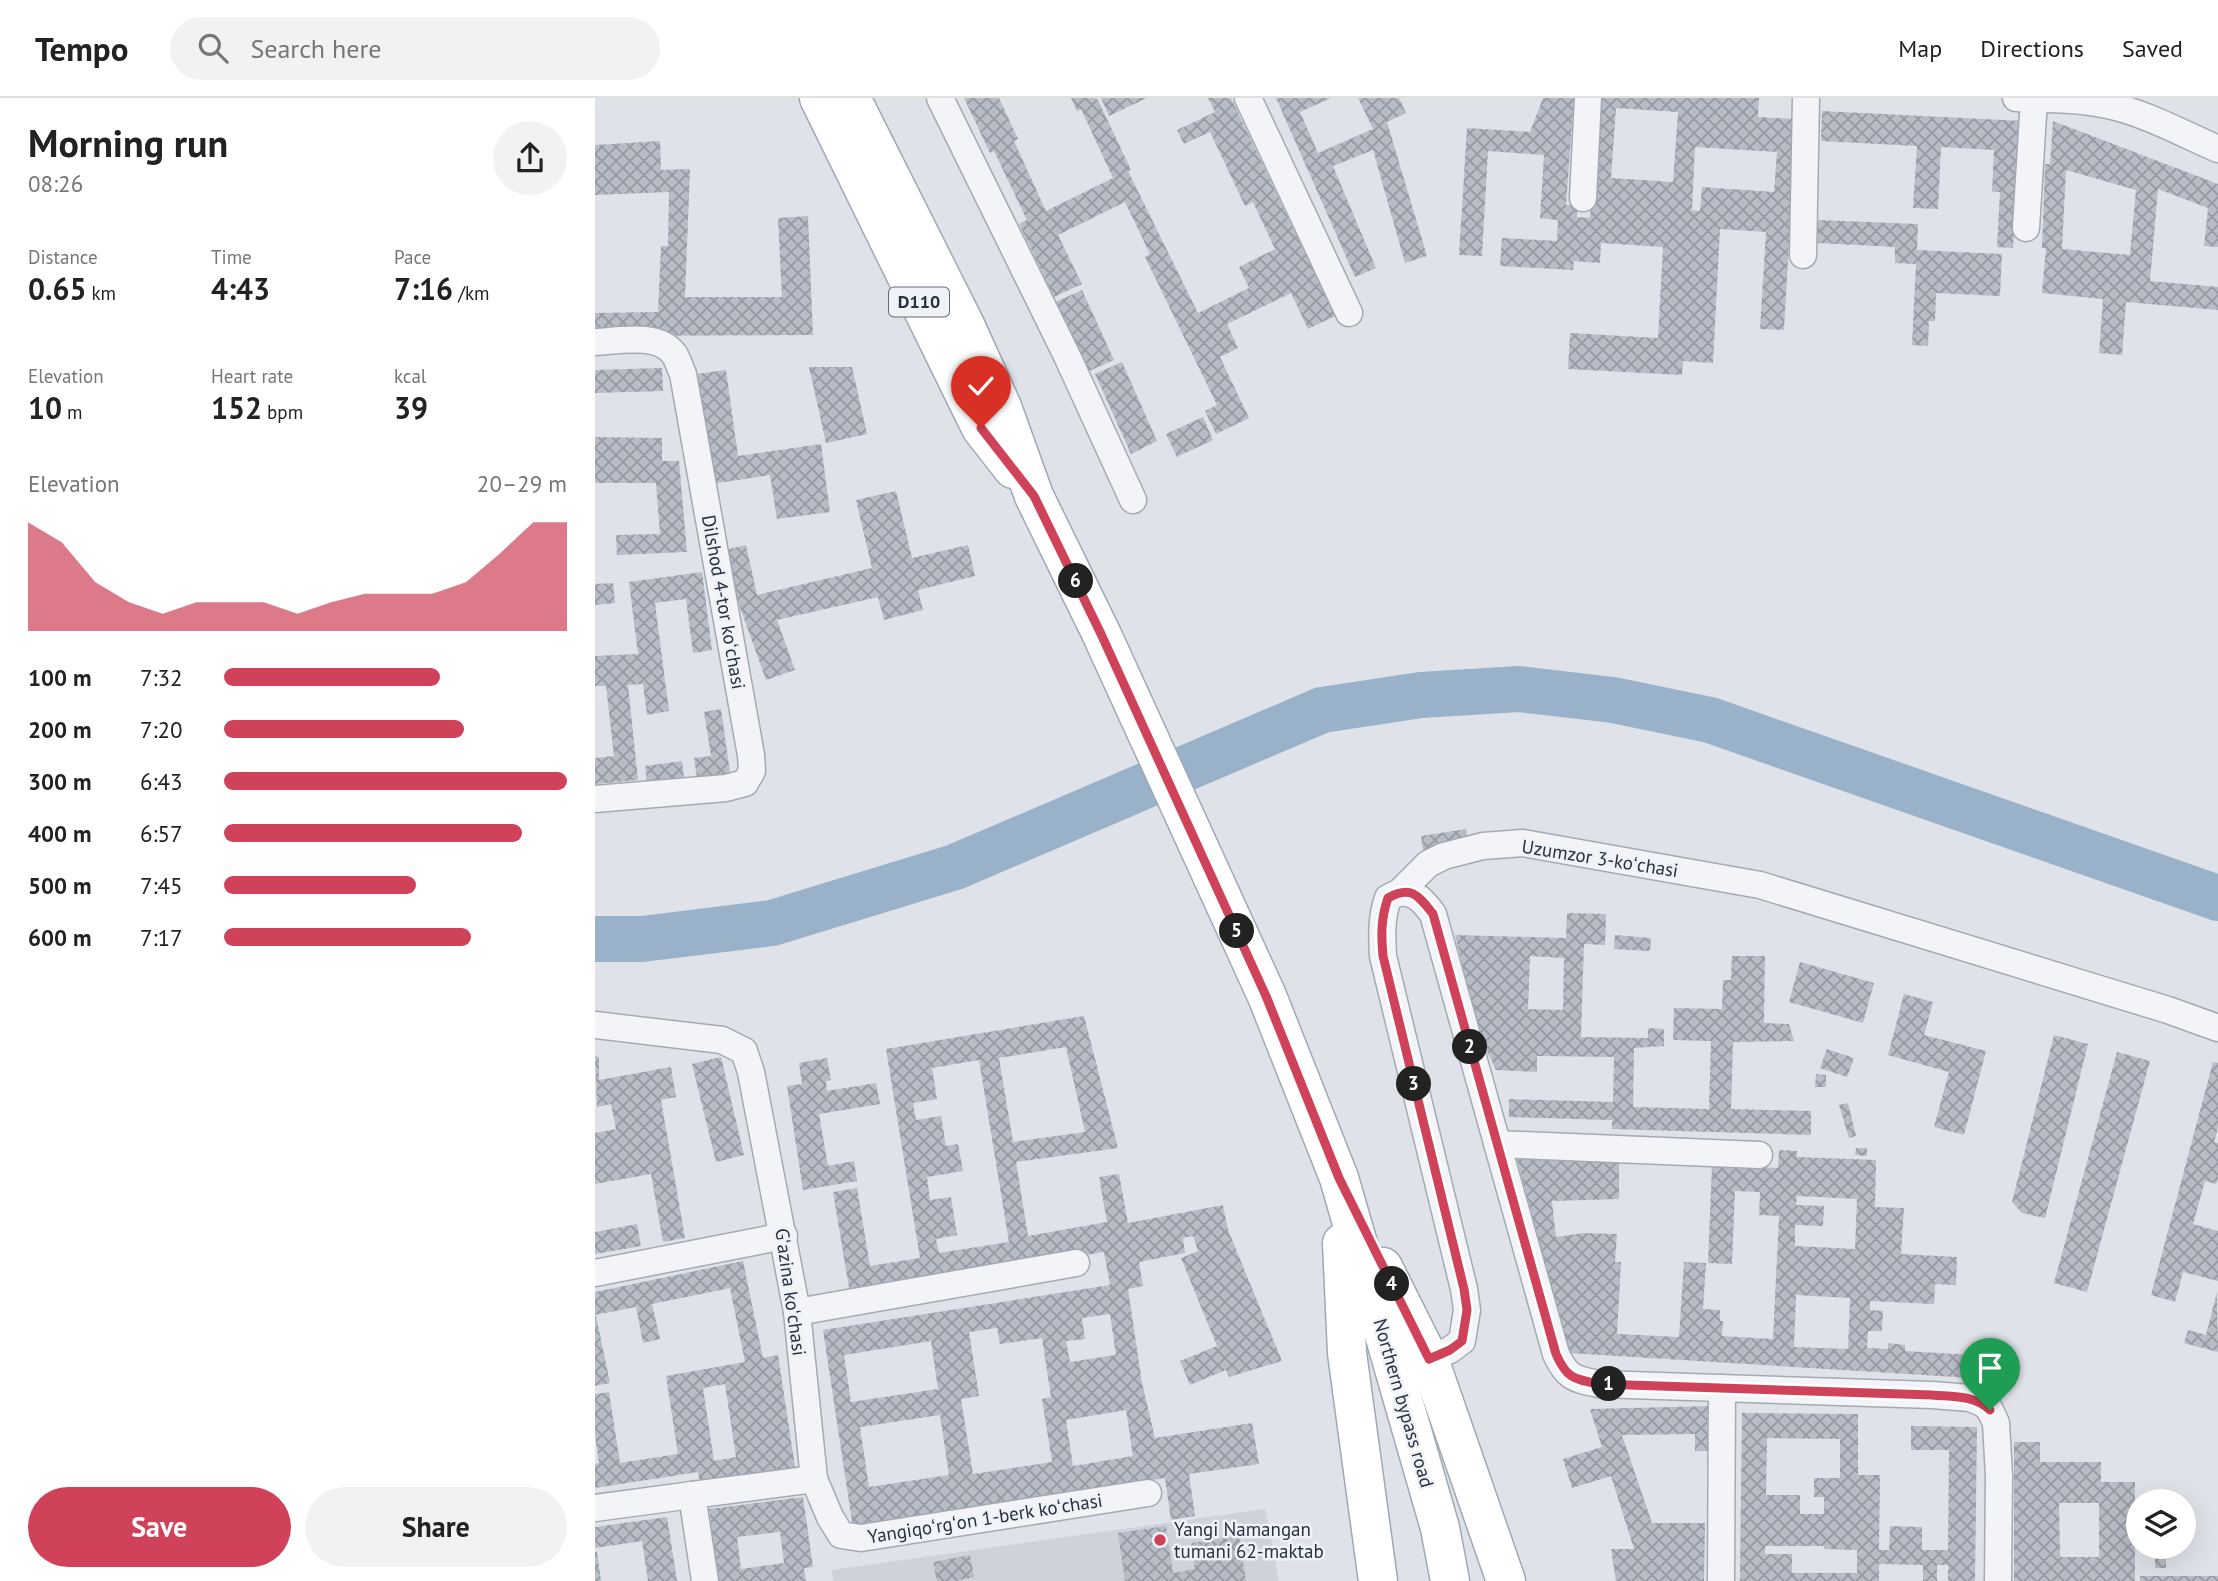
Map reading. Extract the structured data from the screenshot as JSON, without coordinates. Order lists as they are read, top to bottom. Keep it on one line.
{"streets":{"main road":["D110","Northern bypass road"],"street":["Dilshod 4-tor koʻchasi","Uzumzor 3-koʻchasi","Gʻazina koʻchasi","Yangiqoʻrgʻon 1-berk koʻchasi"]},"crossings":[["Gʻazina koʻchasi","Yangiqoʻrgʻon 1-berk koʻchasi"]],"places":["Yangi Namangan tumani 62-maktab"],"page":{"header":"Tempo","search":"Search here","nav":["Map","Directions","Saved"],"heading":["Morning run","08:26"],"stats":[["Distance","0.65 km"],["Time","4:43"],["Pace","7:16 /km"],["Elevation","10 m"],["Heart rate","152 bpm"],["kcal","39"]],"chart":["Elevation","20–29 m"],"pins":["6","5","2","3","4","1"],"list":[{"name":"100 m","note":"7:32"},{"name":"200 m","note":"7:20"},{"name":"300 m","note":"6:43"},{"name":"400 m","note":"6:57"},{"name":"500 m","note":"7:45"},{"name":"600 m","note":"7:17"}],"buttons":["Save","Share"]}}
